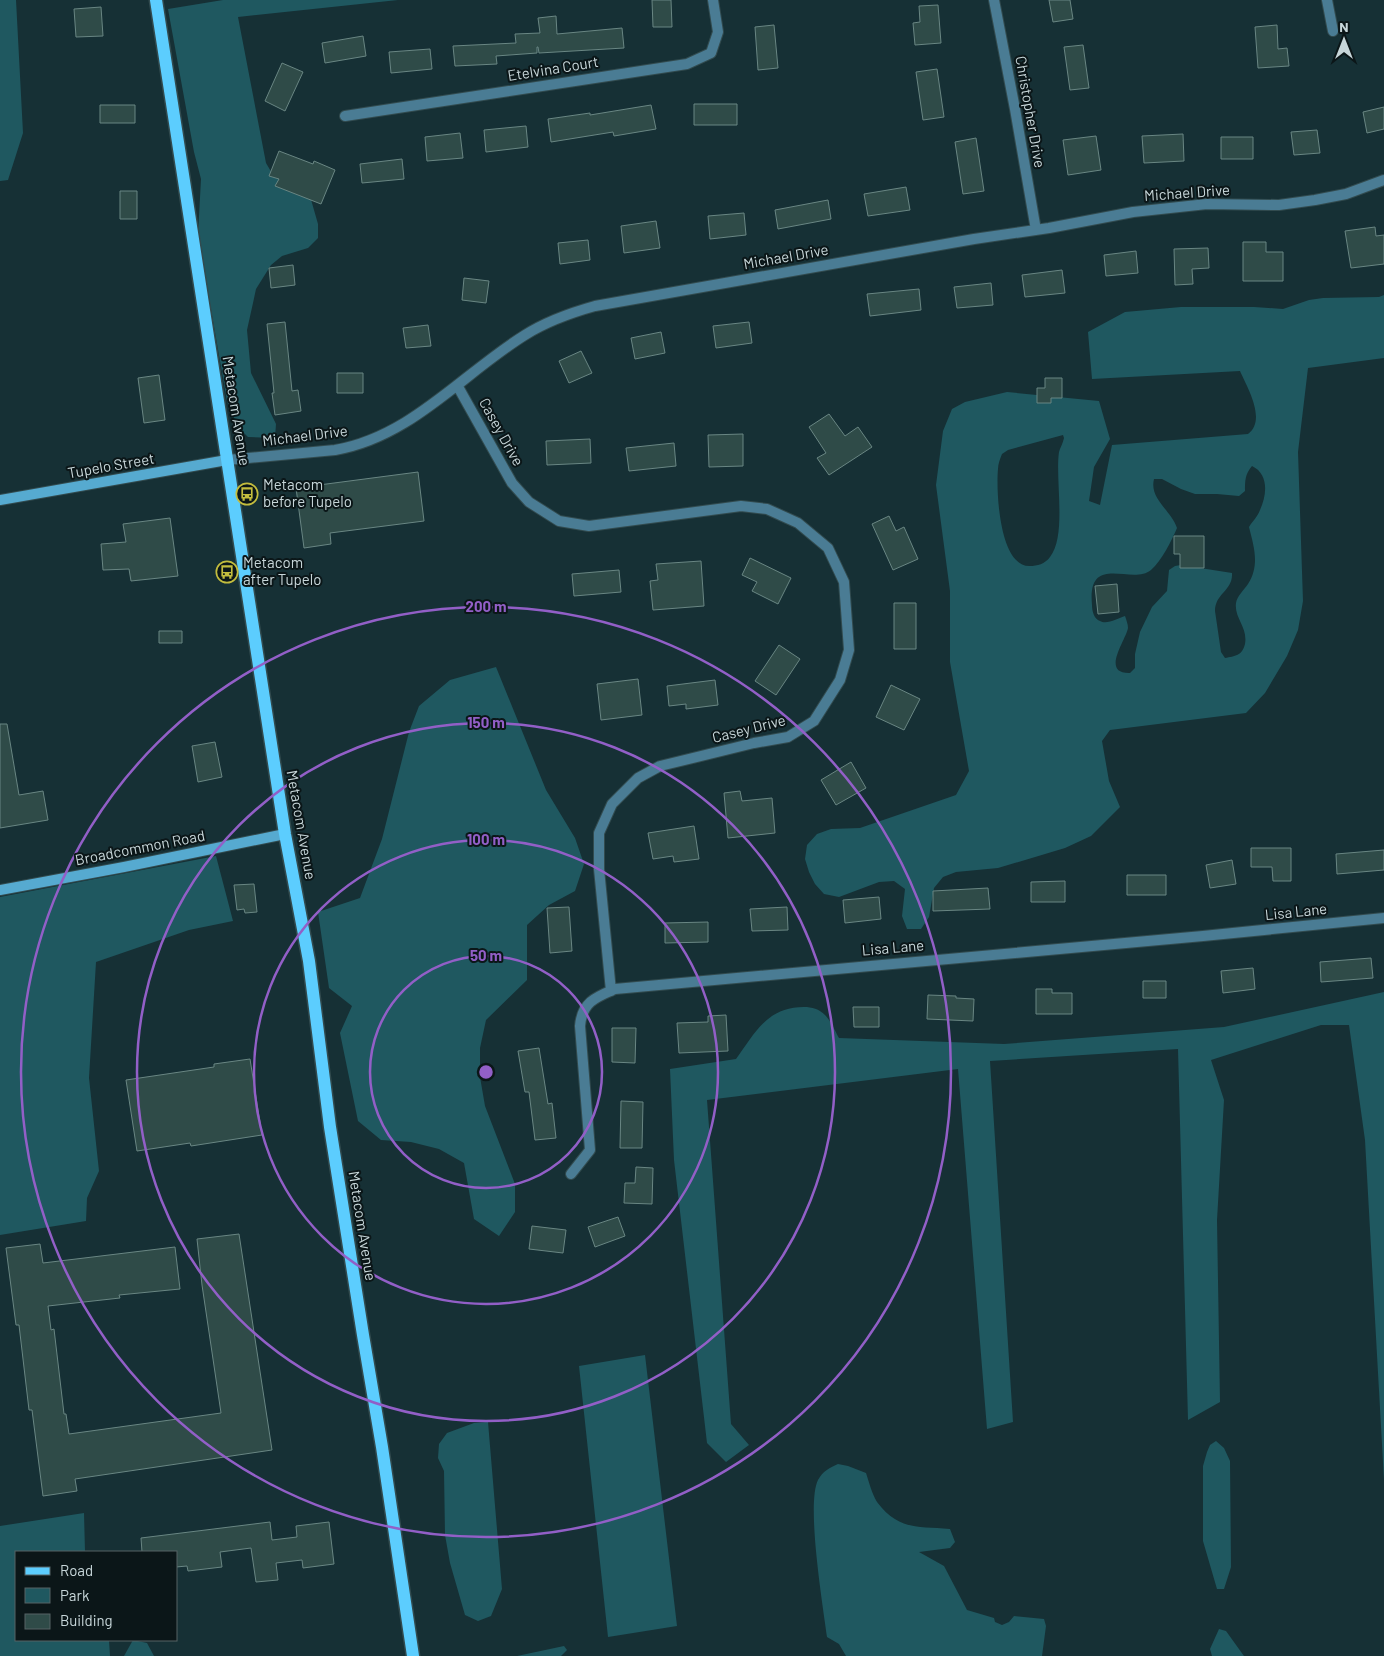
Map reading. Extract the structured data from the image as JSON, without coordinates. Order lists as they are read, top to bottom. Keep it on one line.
{"streets":{"main road":["Metacom Avenue"],"street":["Etelvina Court","Christopher Drive","Michael Drive","Casey Drive","Tupelo Street","Broadcommon Road","Lisa Lane"]},"crossings":[["Christopher Drive","Michael Drive"],["Michael Drive","Metacom Avenue"],["Michael Drive","Casey Drive"],["Michael Drive","Tupelo Street"],["Metacom Avenue","Tupelo Street"],["Metacom Avenue","Broadcommon Road"],["Casey Drive","Lisa Lane"]],"places":{"bus stop":["Metacom before Tupelo","Metacom after Tupelo"]},"legend":["Road","Park","Building"],"north":"top","rings":["200 m","150 m","100 m","50 m"]}
